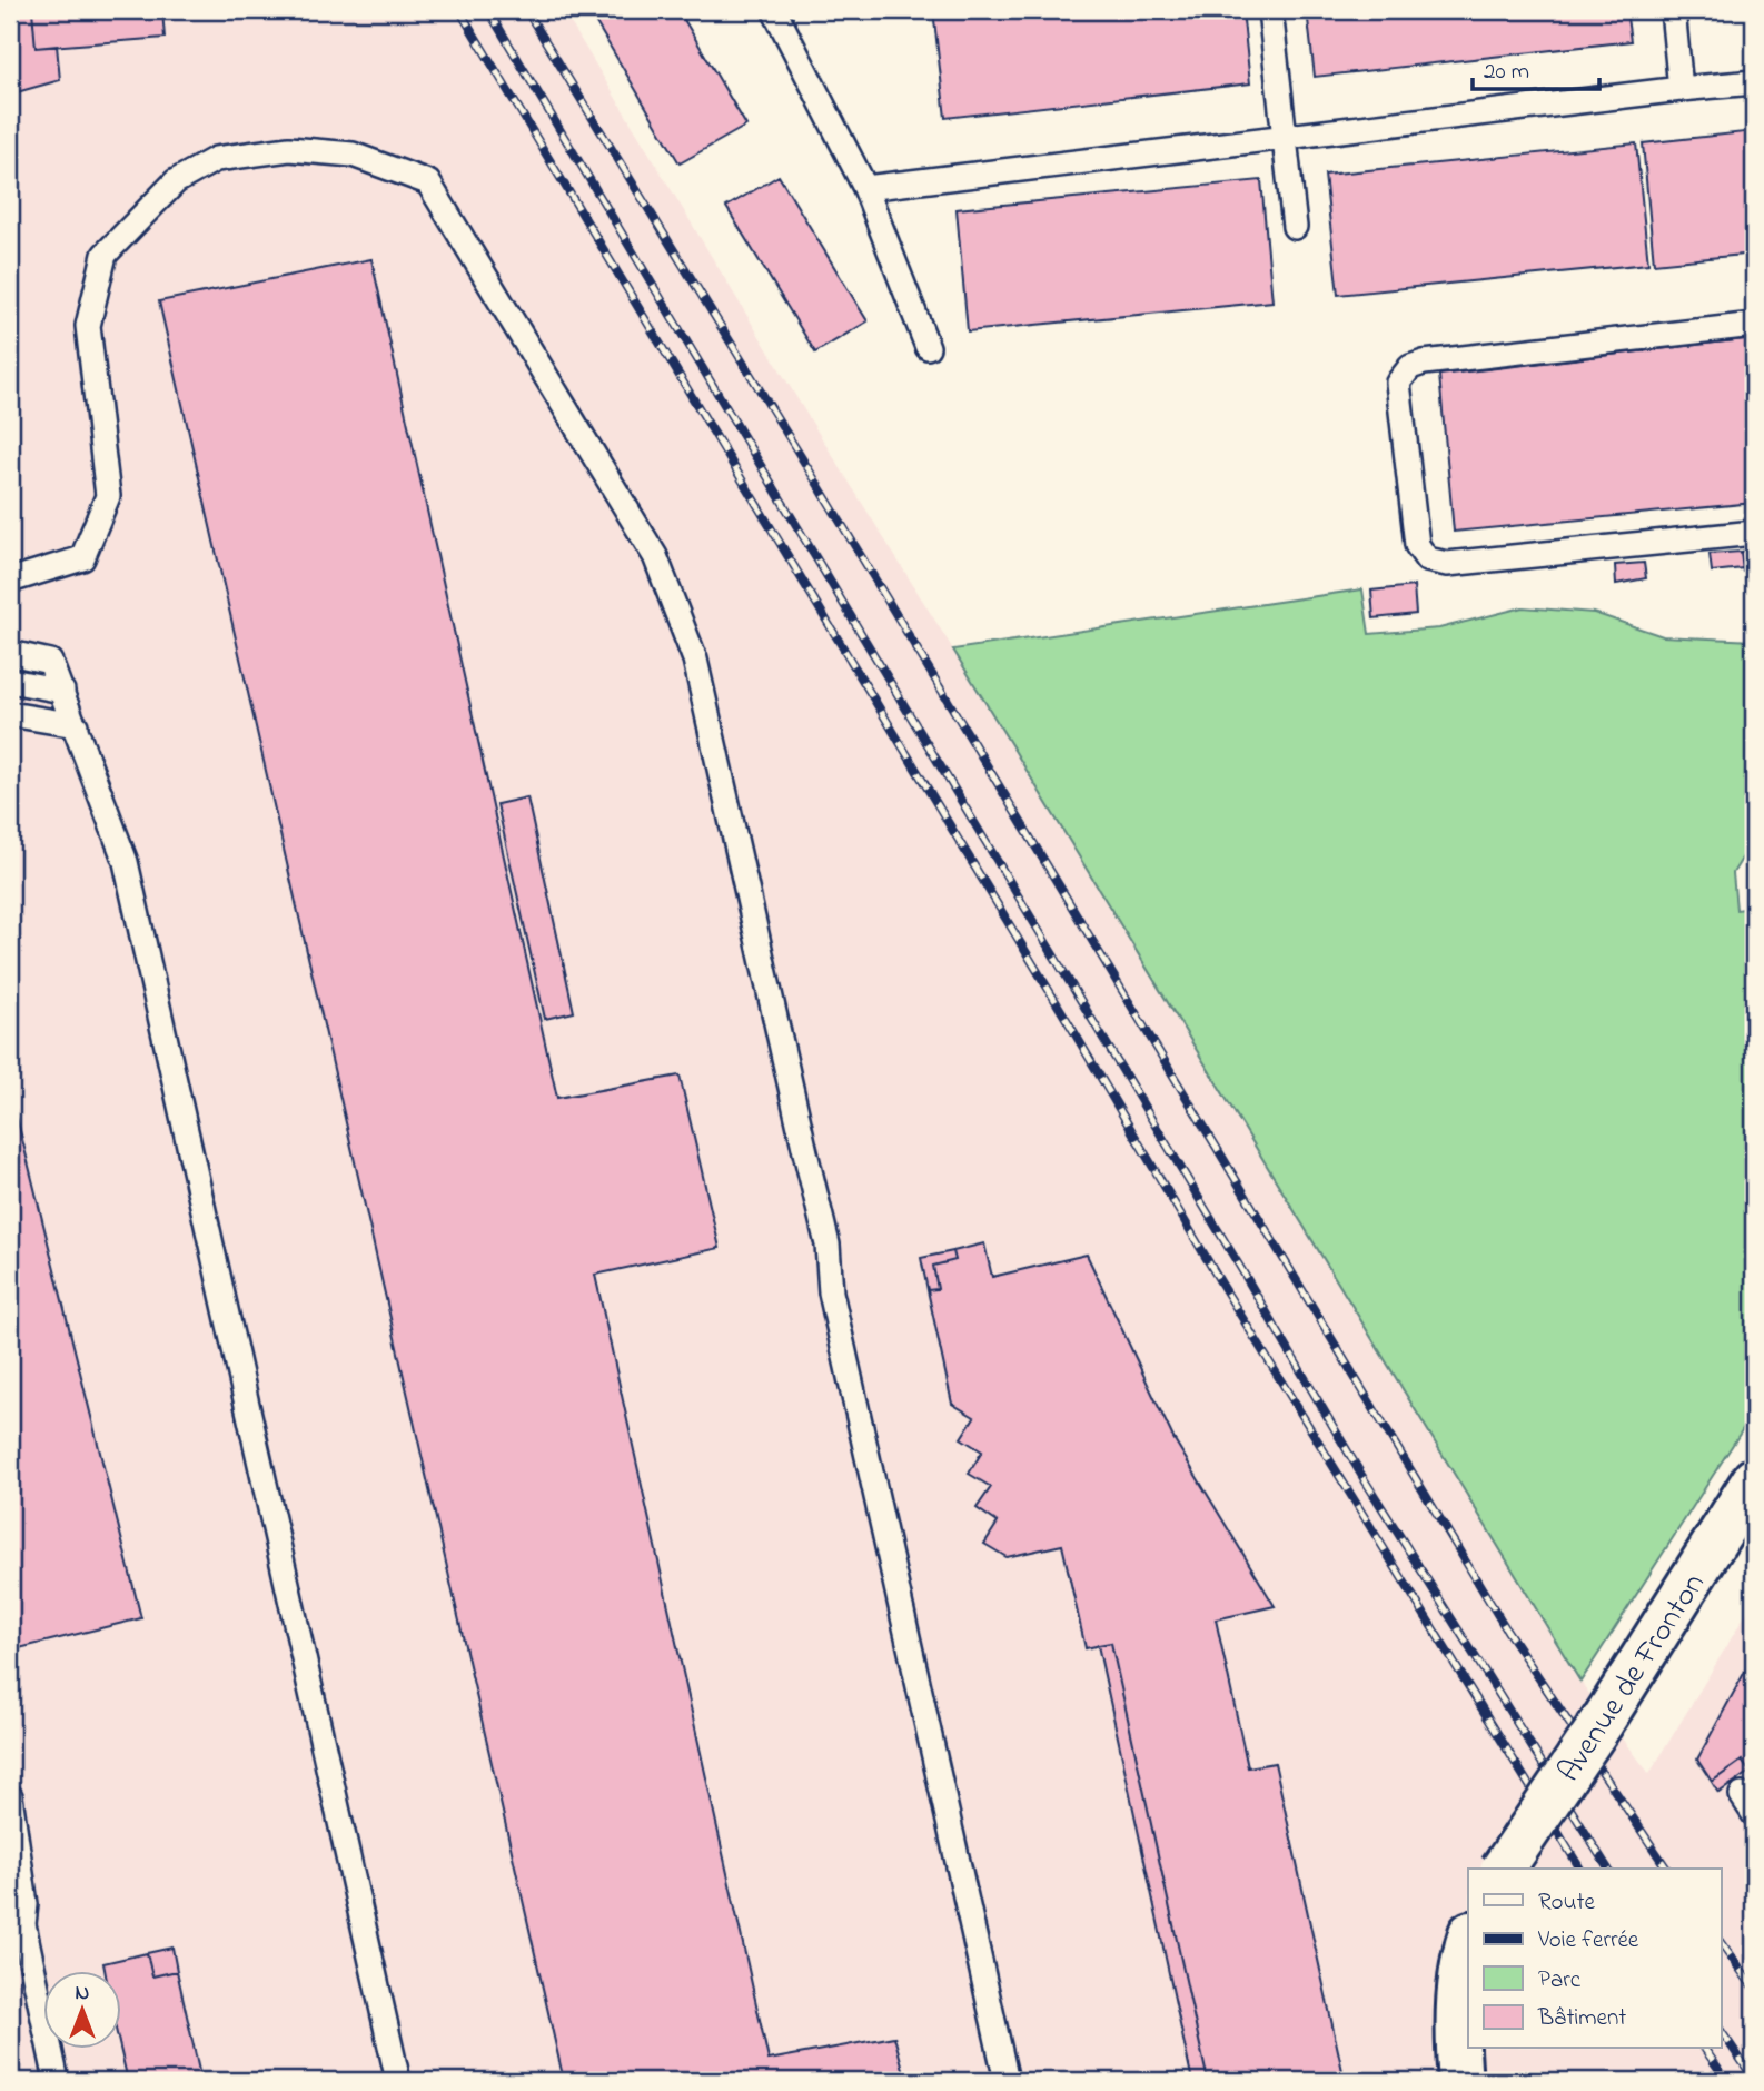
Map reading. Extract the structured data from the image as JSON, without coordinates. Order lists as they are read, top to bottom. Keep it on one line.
{"streets":{"street":["Avenue de Fronton"]},"legend":["Route","Voie ferrée","Parc","Bâtiment"],"scale_bar":"20 m","north":"top"}
